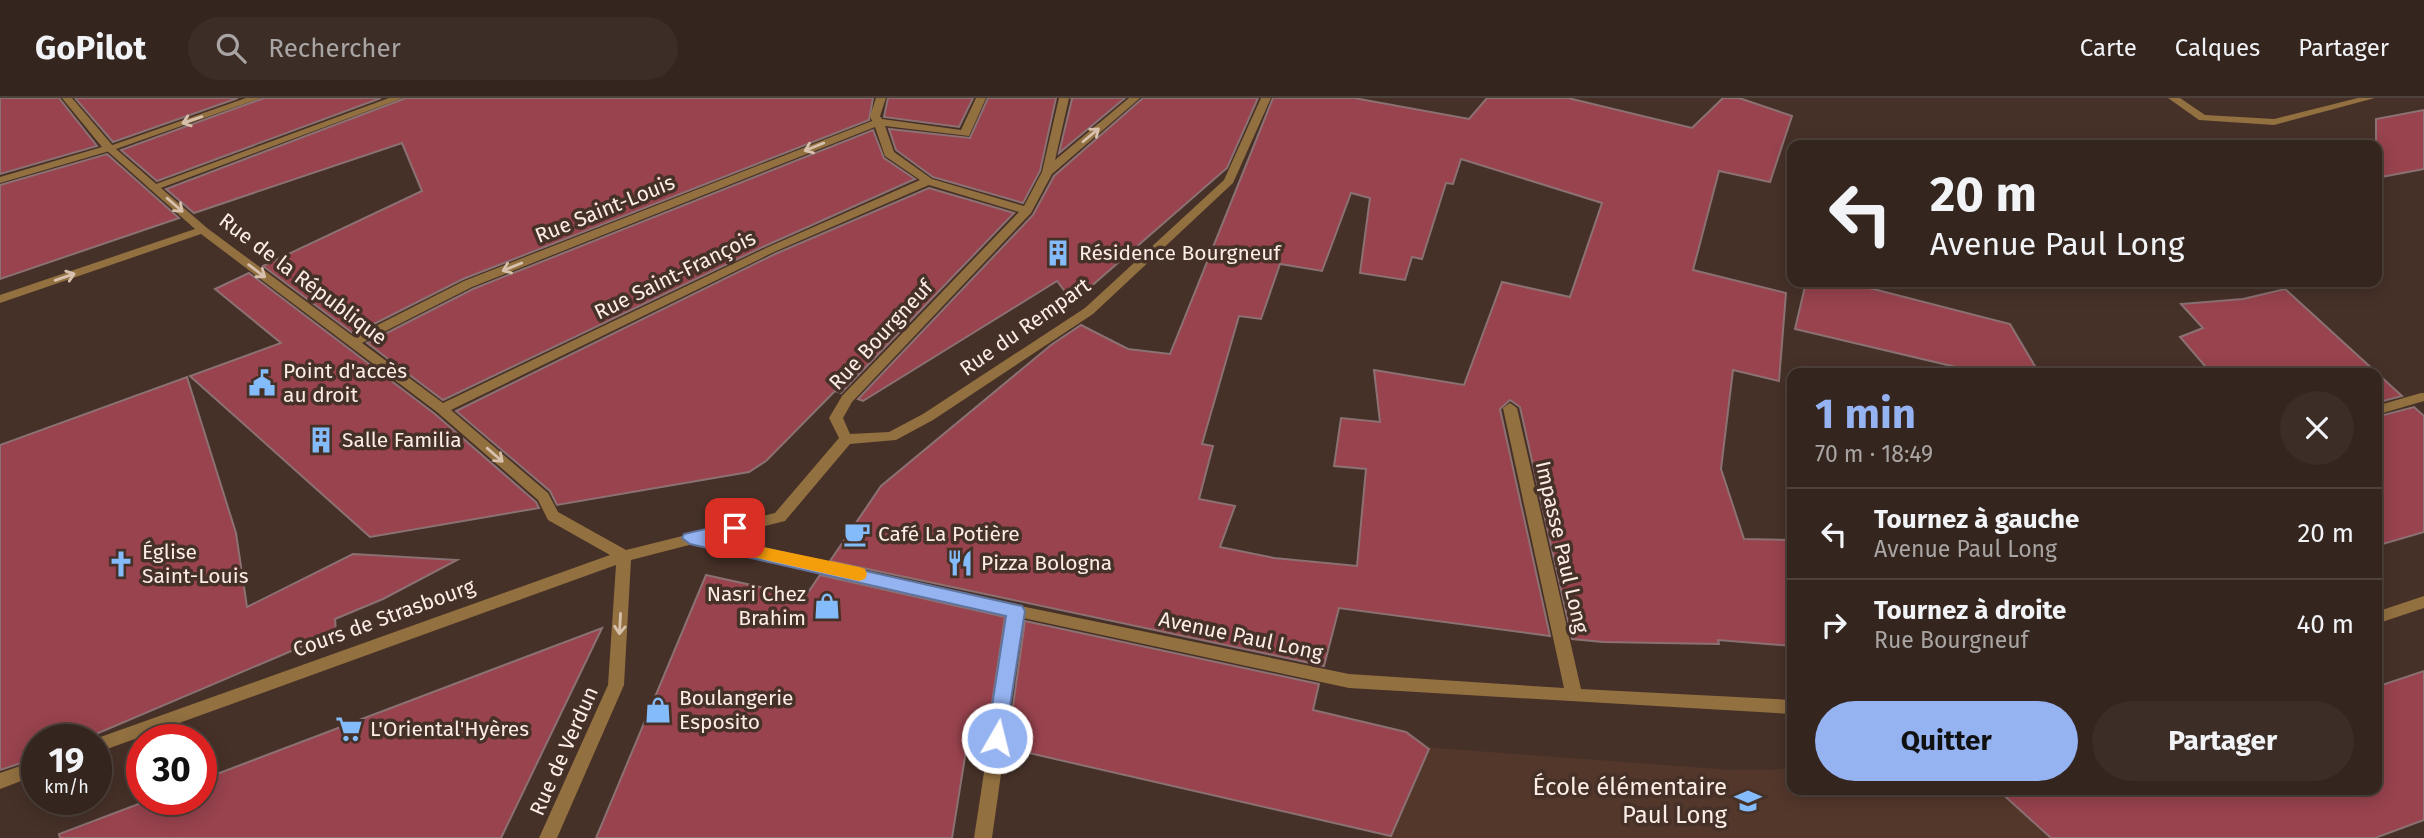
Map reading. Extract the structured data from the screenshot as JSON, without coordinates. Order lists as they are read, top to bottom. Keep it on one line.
{"streets":{"street":["Rue Saint-Louis","Rue Saint-François","Rue de la République","Rue du Rempart","Rue Bourgneuf","Impasse Paul Long","Cours de Strasbourg","Avenue Paul Long","Rue de Verdun"]},"crossings":[["Rue Saint-Louis","Rue de la République"],["Rue Saint-François","Rue de la République"],["Rue de la République","Cours de Strasbourg"],["Rue de la République","Rue de Verdun"],["Rue du Rempart","Rue Bourgneuf"],["Impasse Paul Long","Avenue Paul Long"],["Cours de Strasbourg","Avenue Paul Long"],["Cours de Strasbourg","Rue de Verdun"]],"one_way":["Rue Saint-Louis","Rue de la République","Rue de Verdun"],"places":{"building":["Résidence Bourgneuf","Salle Familia"],"public building":["Point d'accès au droit"],"cafe":["Café La Potière"],"restaurant":["Pizza Bologna"],"church":["Église Saint-Louis"],"shop":["Nasri Chez Brahim","Boulangerie Esposito"],"supermarket":["L'Oriental'Hyères"],"school or university":["École élémentaire Paul Long"]},"page":{"header":"GoPilot","search":"Rechercher","nav":["Carte","Calques","Partager"],"turn":["20 m","Avenue Paul Long"],"heading":["1 min","70 m · 18:49"],"list":[{"name":"Tournez à gauche","note":"Avenue Paul Long","value":"20 m"},{"name":"Tournez à droite","note":"Rue Bourgneuf","value":"40 m"}],"buttons":["Quitter","Partager"],"speed":"19 km/h","limit":"30"}}
